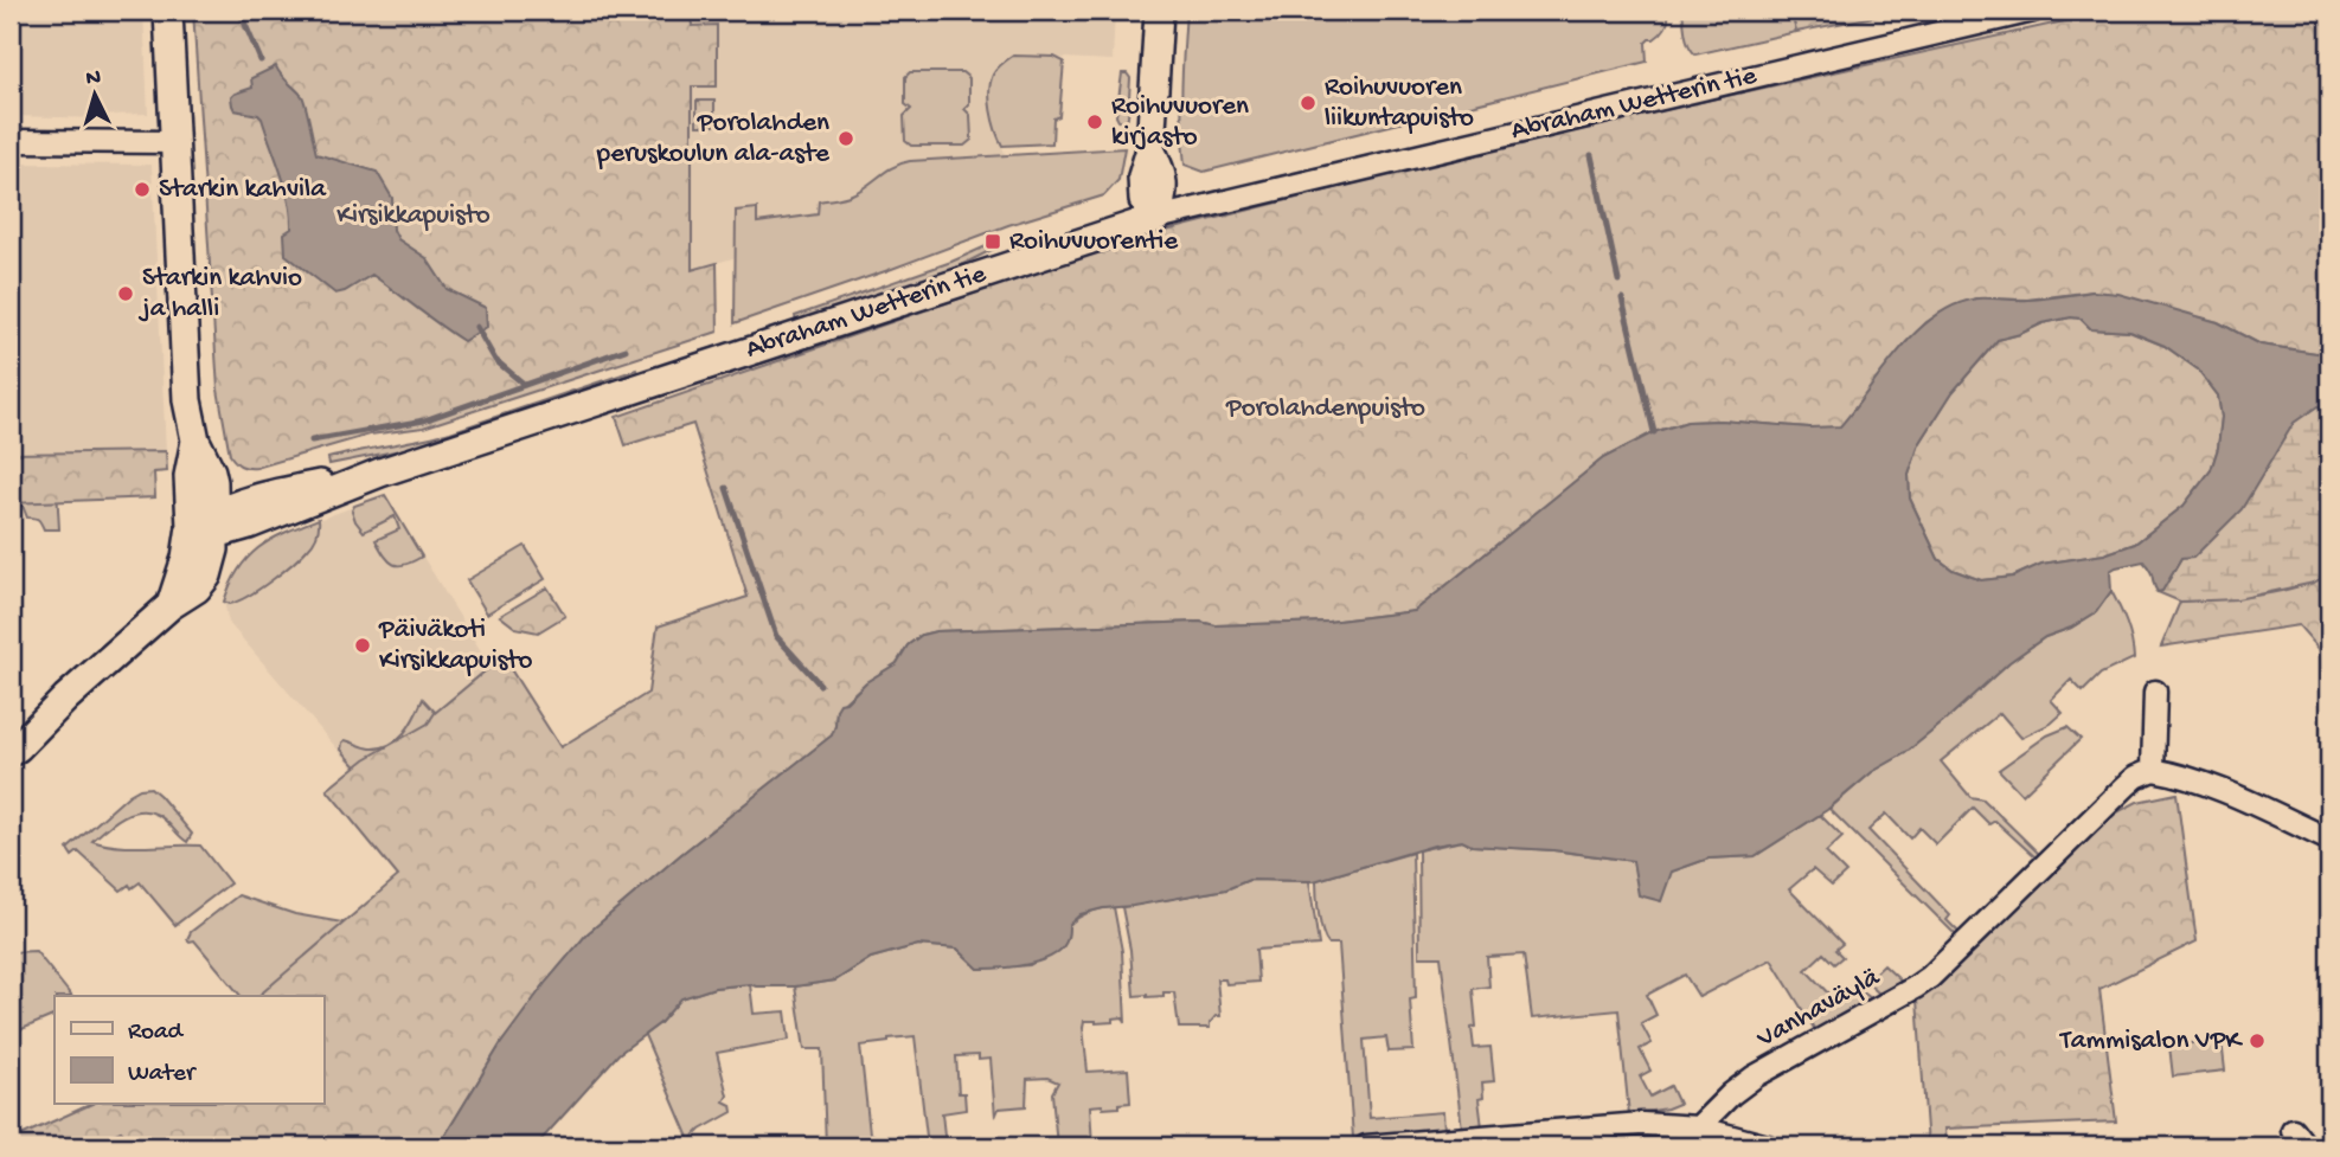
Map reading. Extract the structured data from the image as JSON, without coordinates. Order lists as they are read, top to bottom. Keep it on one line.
{"streets":{"main road":["Abraham Wetterin tie"],"street":["Vanhaväylä"]},"parks":["Kirsikkapuisto","Porolahdenpuisto"],"places":{"other":["Roihuvuoren liikuntapuisto","Roihuvuoren kirjasto","Porolahden peruskoulun ala-aste","Starkin kahvila","Starkin kahvio ja halli","Päiväkoti Kirsikkapuisto","Tammisalon VPK"],"transit":["Roihuvuorentie"]},"legend":["Road","Water"],"north":"top"}
